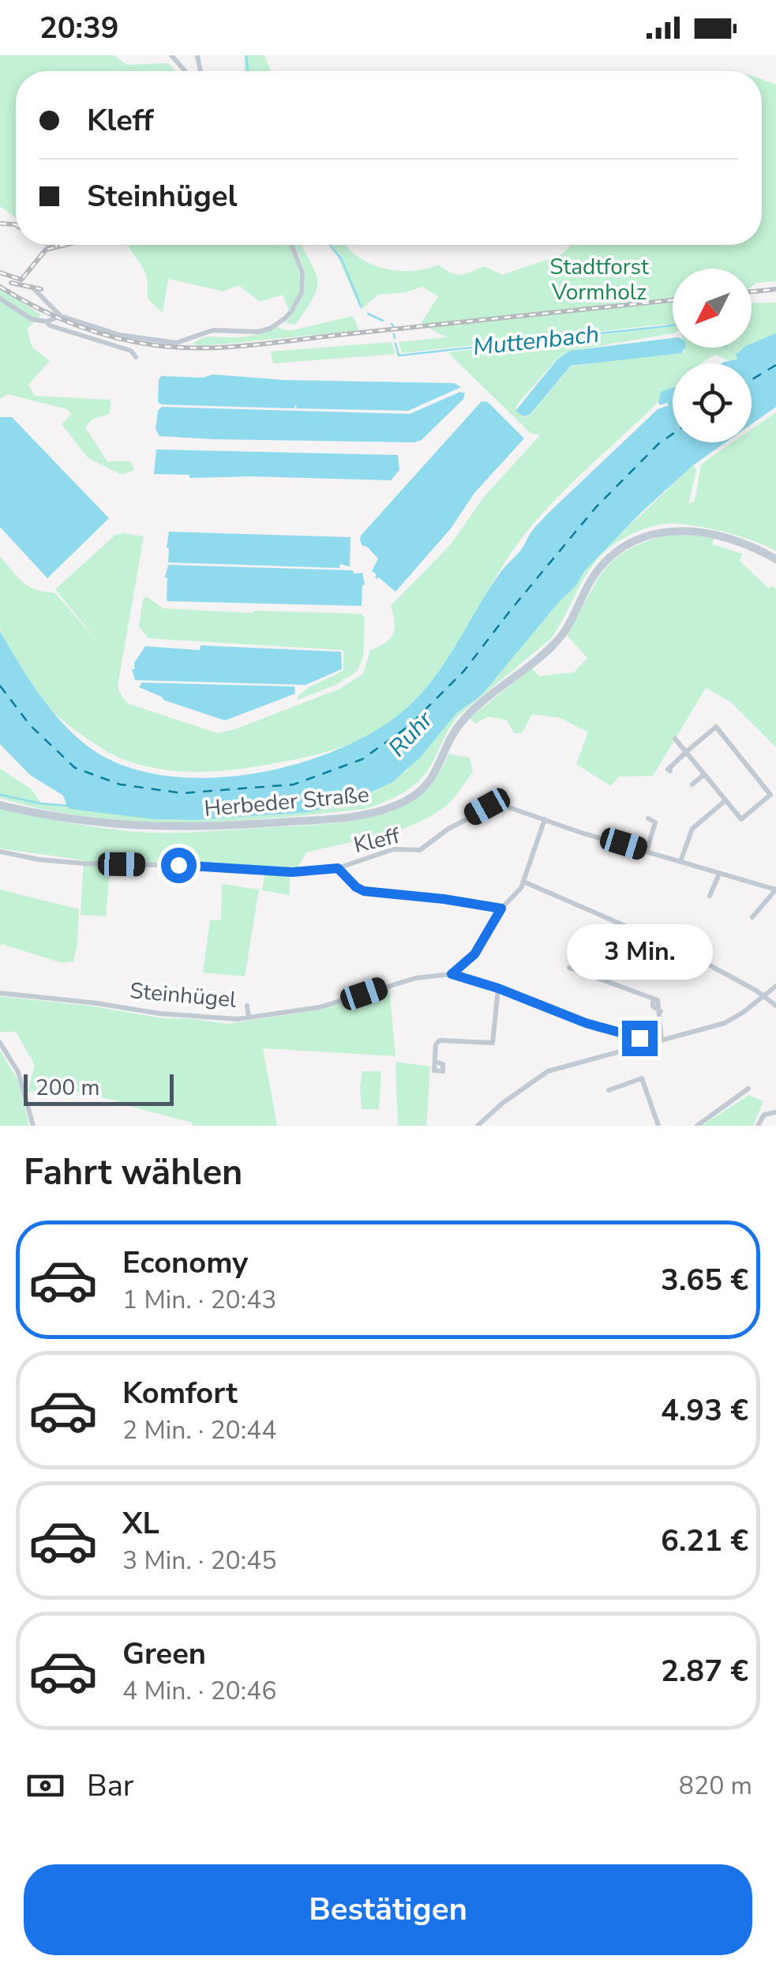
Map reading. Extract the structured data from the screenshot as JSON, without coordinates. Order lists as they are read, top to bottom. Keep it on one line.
{"streets":{"main road":["Herbeder Straße"],"street":["Kleff","Steinhügel"]},"water":["Muttenbach","Ruhr"],"parks":["Stadtforst Vormholz"],"scale_bar":"200 m","north":"bottom left","page":{"status":"20:39","banner":["Kleff","Steinhügel"],"bubble":"3 Min.","scale":"200 m","heading":"Fahrt wählen","list":[{"name":"Economy","note":"1 Min. · 20:43","value":"3.65 €"},{"name":"Komfort","note":"2 Min. · 20:44","value":"4.93 €"},{"name":"XL","note":"3 Min. · 20:45","value":"6.21 €"},{"name":"Green","note":"4 Min. · 20:46","value":"2.87 €"}],"pay":["Bar","820 m"],"buttons":"Bestätigen"}}
